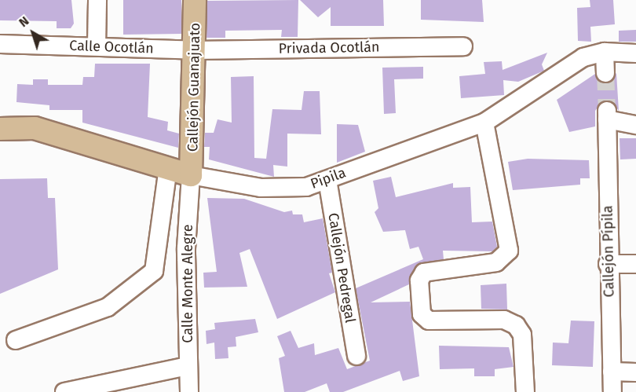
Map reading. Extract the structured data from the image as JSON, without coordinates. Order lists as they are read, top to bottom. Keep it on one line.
{"streets":{"main road":["Callejón Guanajuato","Pipila"],"street":["Calle Ocotlán","Privada Ocotlán","Callejón Pípila","Callejón Pedregal","Calle Monte Alegre"]},"crossings":[["Calle Ocotlán","Privada Ocotlán"],["Calle Ocotlán","Callejón Guanajuato"],["Privada Ocotlán","Callejón Guanajuato"],["Callejón Guanajuato","Pipila"],["Callejón Guanajuato","Calle Monte Alegre"],["Pipila","Callejón Pedregal"],["Pipila","Calle Monte Alegre"]],"north":"top left"}
